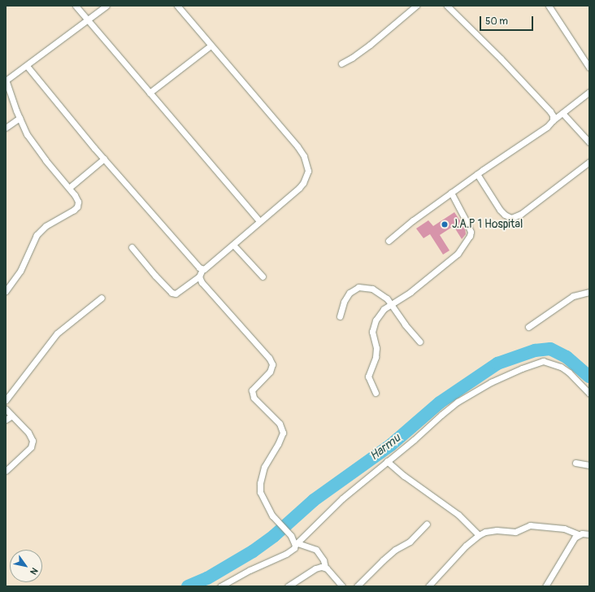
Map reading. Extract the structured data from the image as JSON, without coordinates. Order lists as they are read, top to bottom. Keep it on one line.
{"water":["Harmu"],"places":["J.A.P 1 Hospital"],"scale_bar":"50 m","north":"bottom right"}
